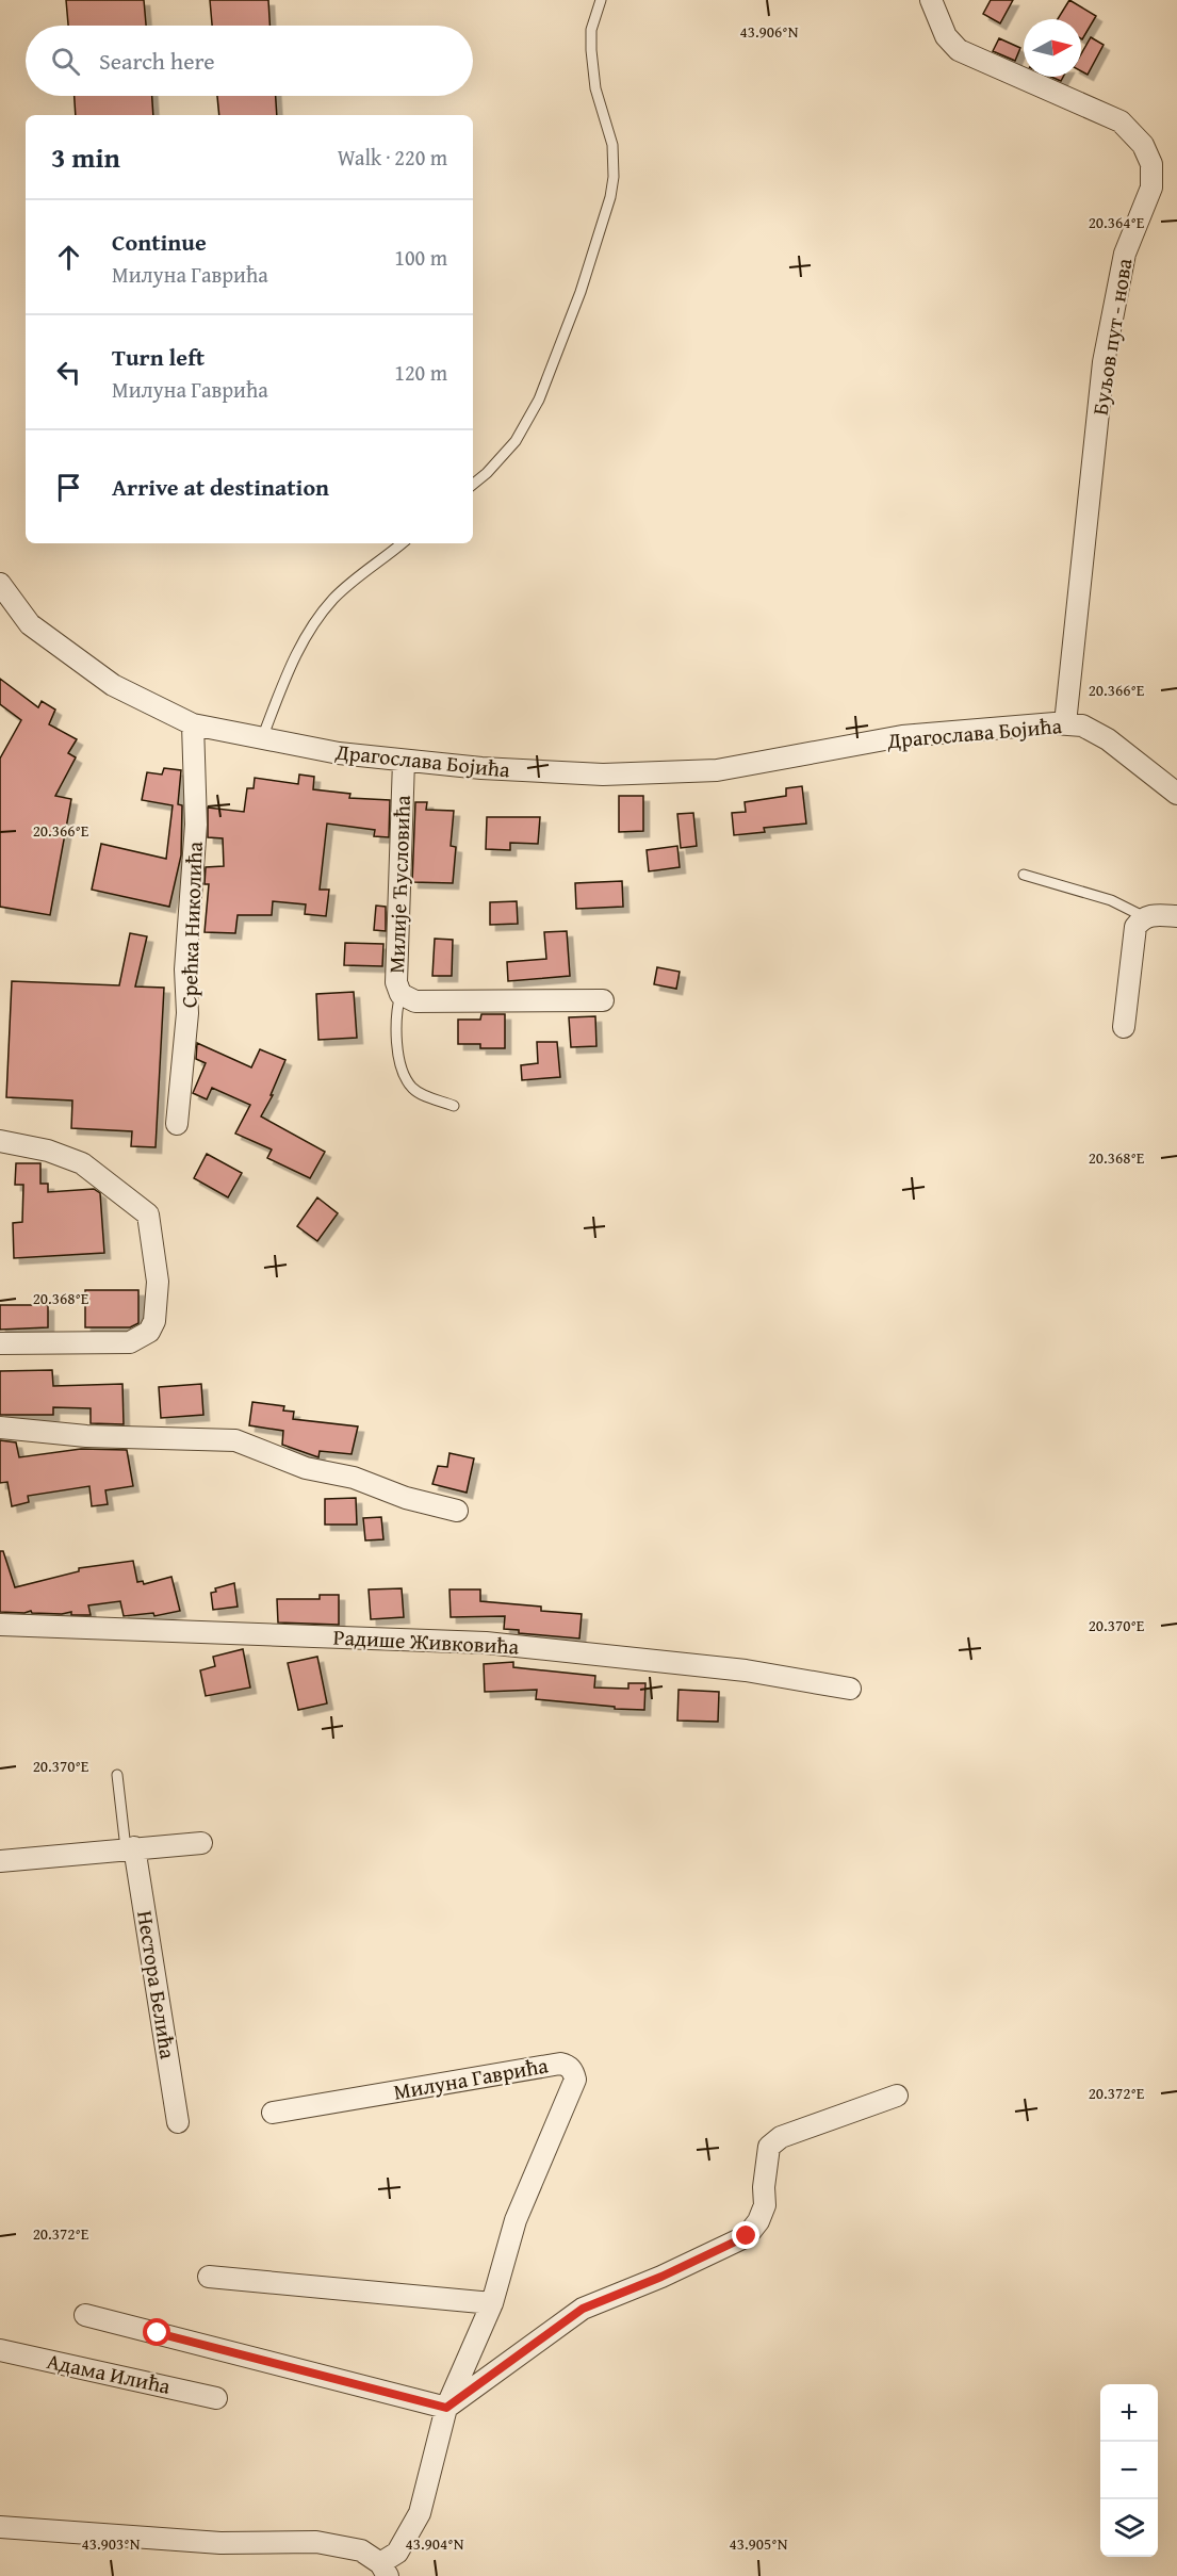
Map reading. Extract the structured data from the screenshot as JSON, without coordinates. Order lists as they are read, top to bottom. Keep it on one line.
{"streets":{"street":["Буљов пут - нова","Драгослава Бојића","Милије Ћусловића","Срећка Николића","Радише Живковића","Нестора Белића","Милуна Гаврића","Адама Илића"]},"crossings":[["Буљов пут - нова","Драгослава Бојића"],["Драгослава Бојића","Милије Ћусловића"],["Драгослава Бојића","Срећка Николића"]],"north":"right","page":{"search":"Search here","heading":["3 min","Walk · 220 m"],"list":[["Continue","Милуна Гаврића","100 m"],["Turn left","Милуна Гаврића","120 m"],"Arrive at destination"],"map_buttons":["+","−"]},"coordinates":["43.906°N","20.364°E","20.366°E","20.368°E","20.370°E","20.372°E","43.903°N","43.904°N","43.905°N"]}
